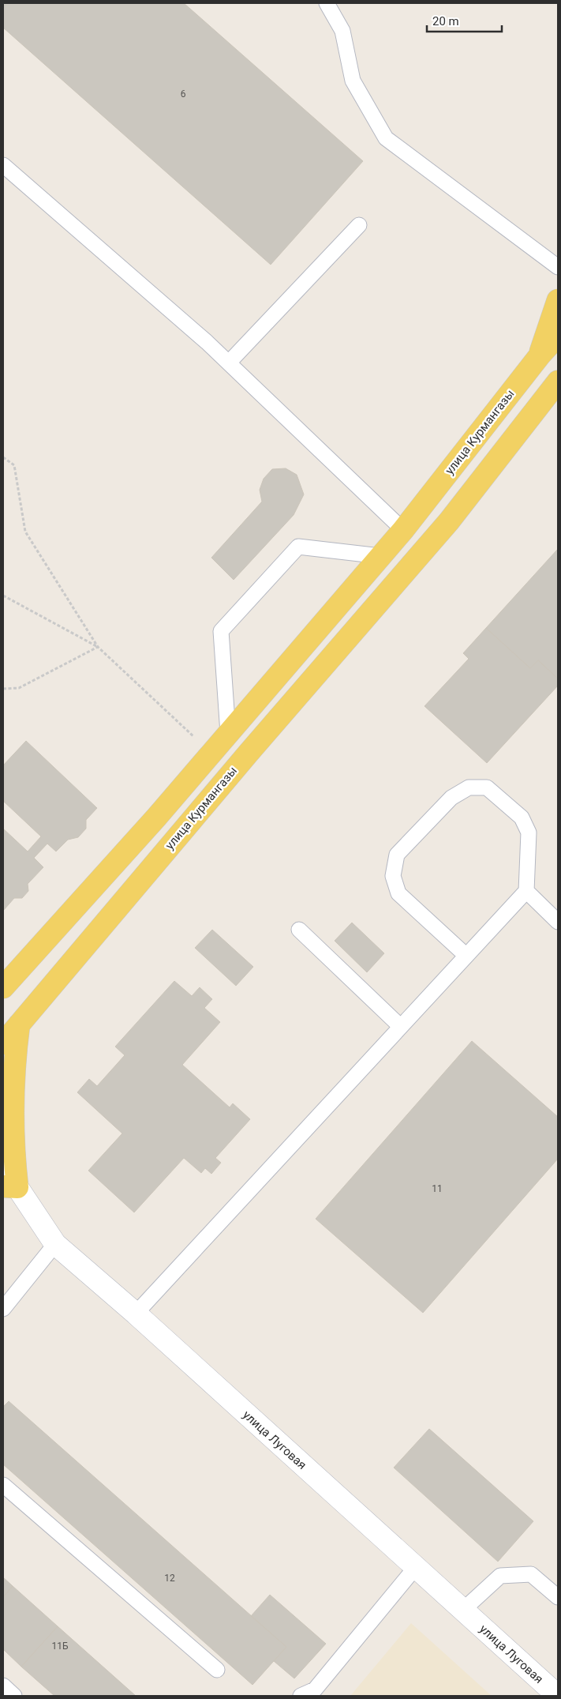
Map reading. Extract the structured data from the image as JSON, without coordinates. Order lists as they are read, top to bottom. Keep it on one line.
{"streets":{"main road":["улица Курмангазы"],"street":["улица Луговая"]},"house_numbers":["6","11","12","11Б"],"scale_bar":"20 m"}
